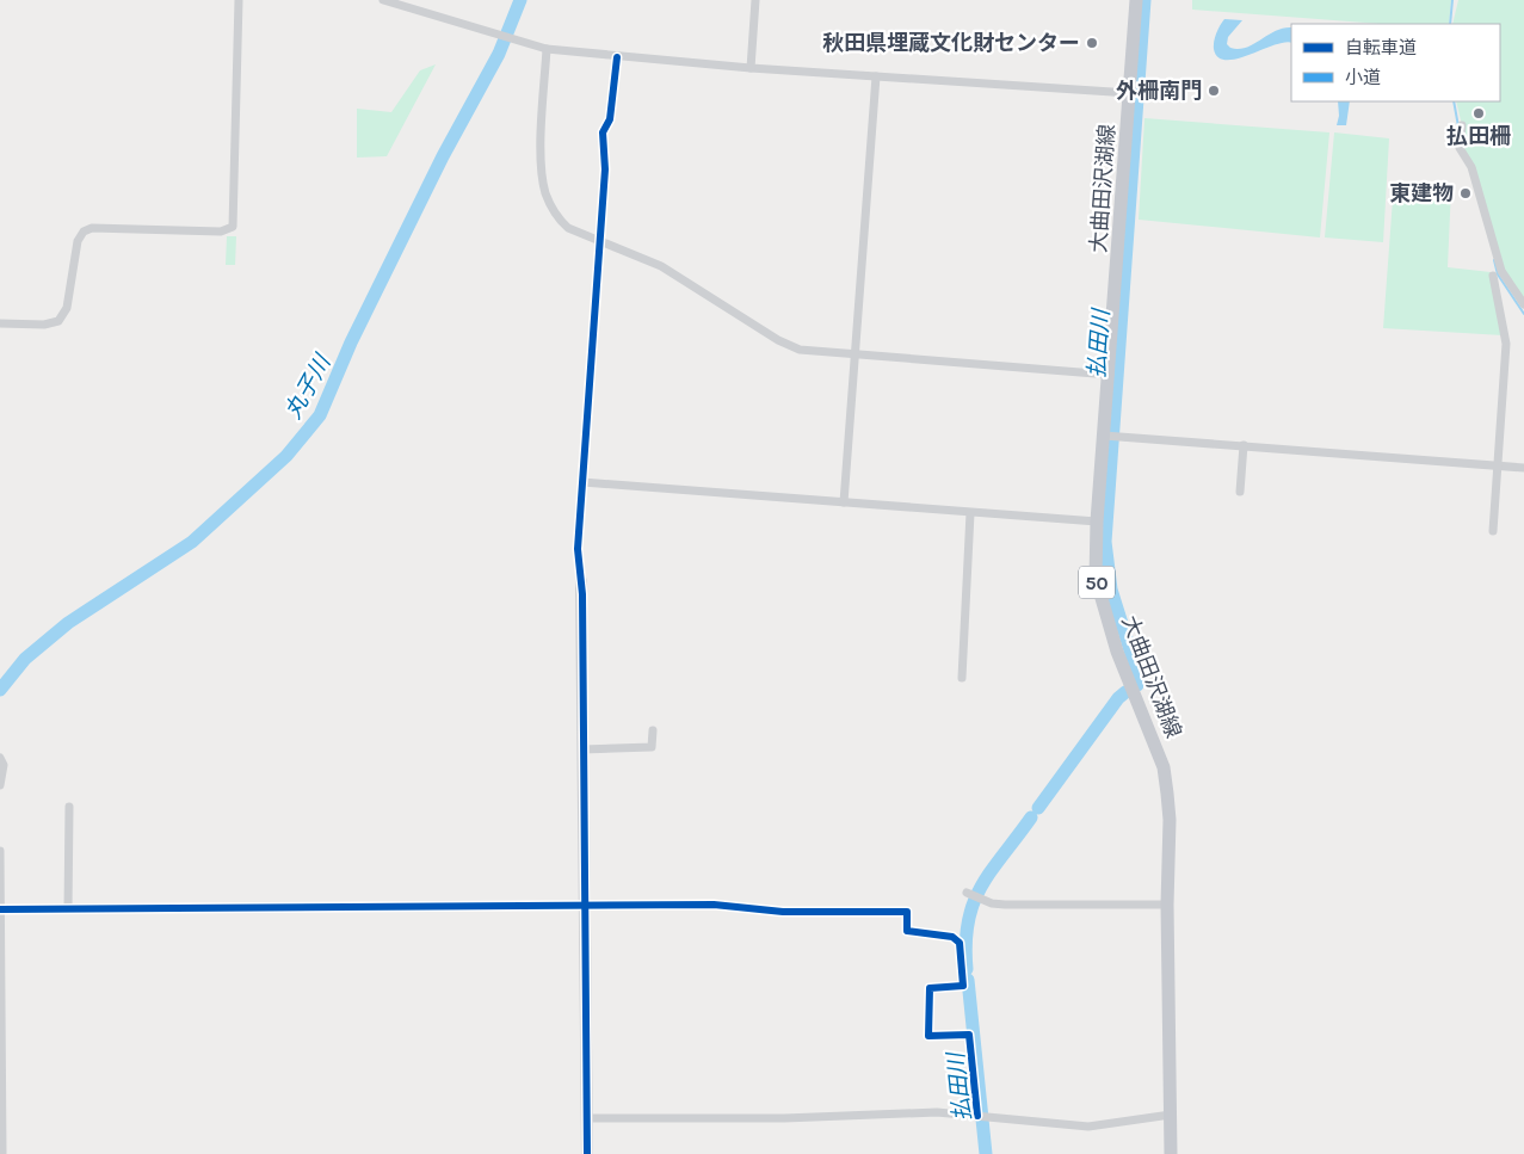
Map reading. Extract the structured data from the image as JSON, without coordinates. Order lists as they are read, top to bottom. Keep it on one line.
{"streets":{"main road":["大曲田沢湖線","50"]},"water":["払田川","丸子川"],"places":["秋田県埋蔵文化財センター","外柵南門","払田柵","東建物"],"legend":["自転車道","小道"]}
